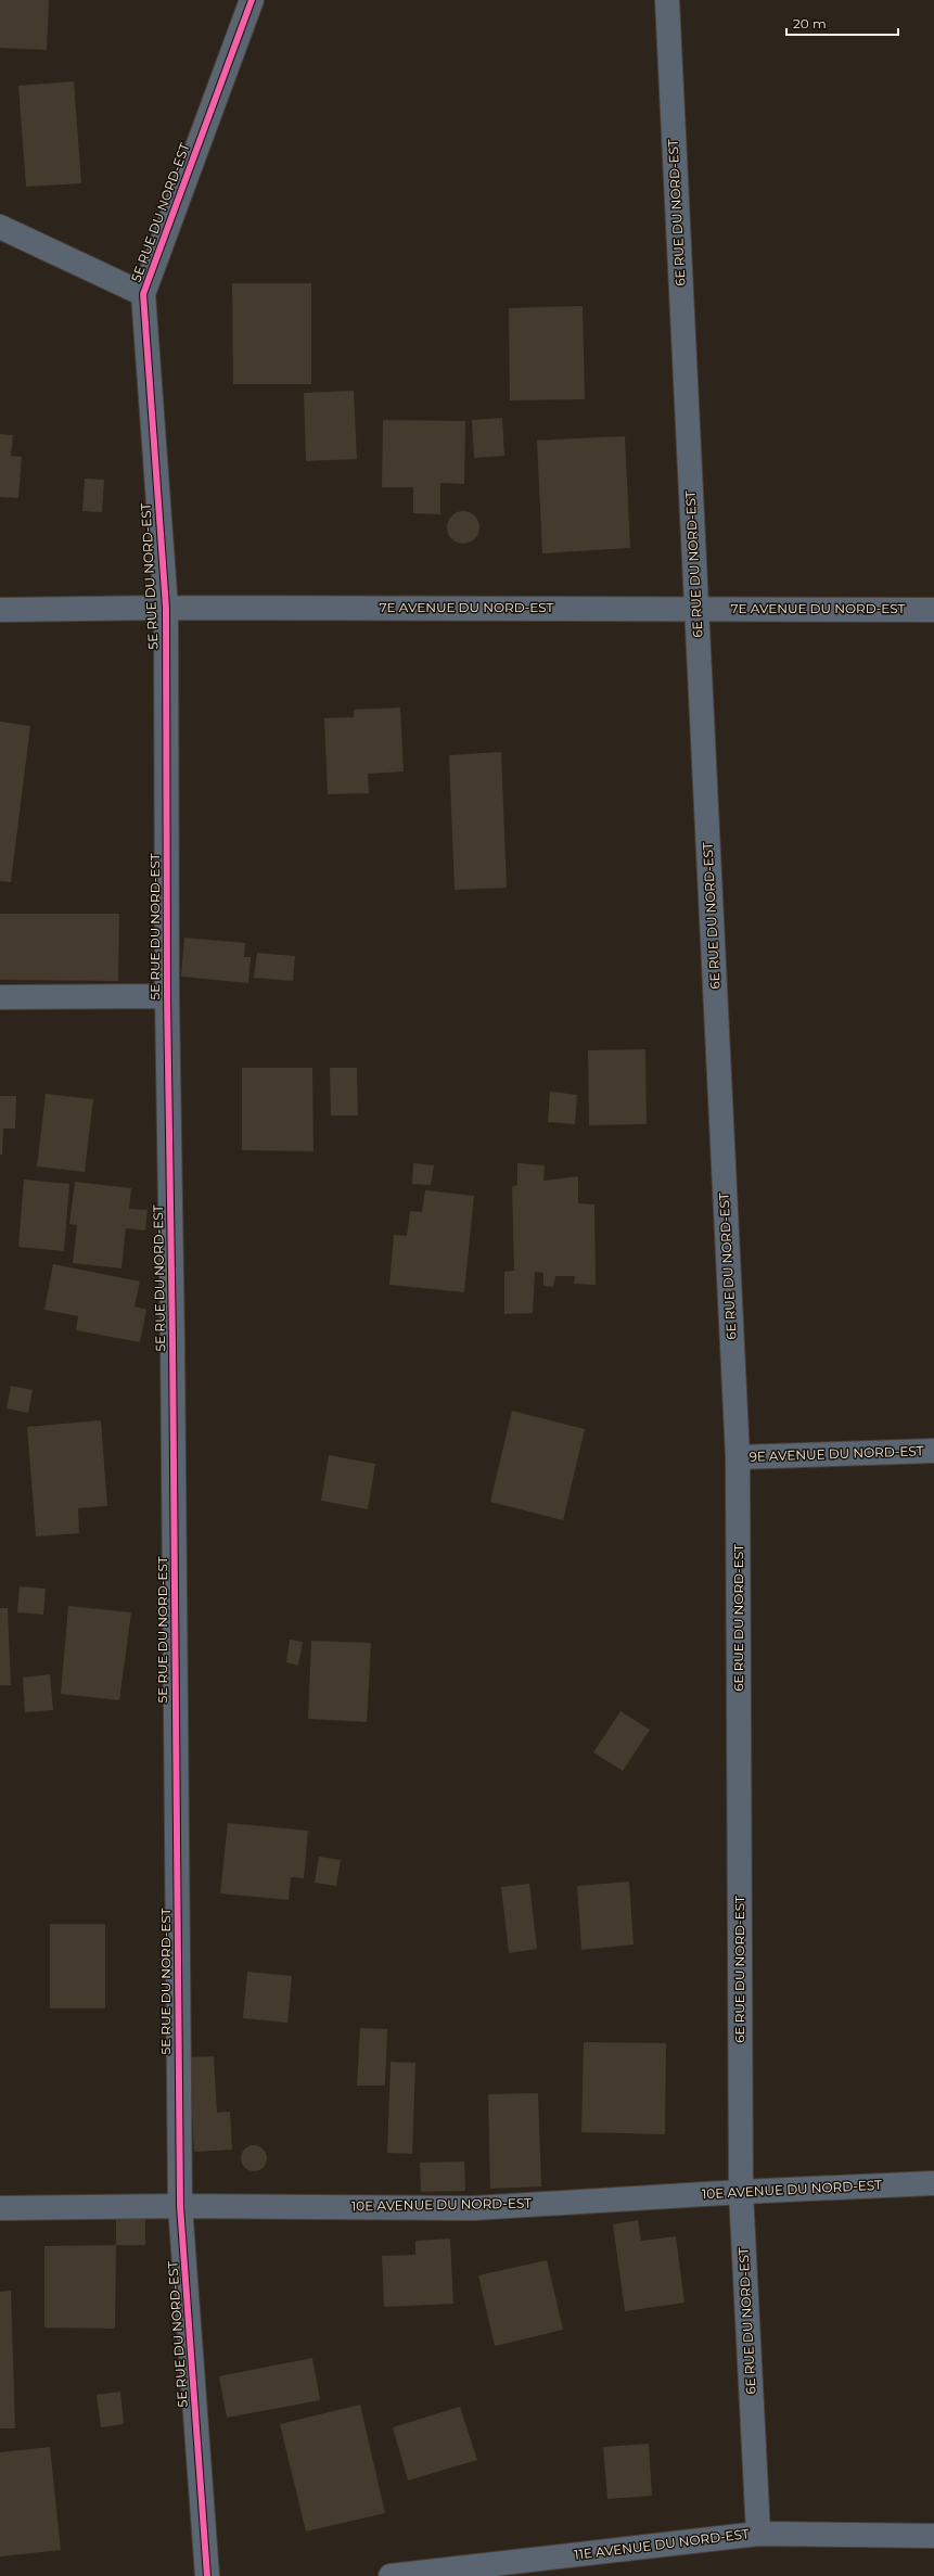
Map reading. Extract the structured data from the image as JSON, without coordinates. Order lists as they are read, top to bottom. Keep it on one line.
{"streets":{"street":["5E RUE DU NORD-EST","6E RUE DU NORD-EST","7E AVENUE DU NORD-EST","9E AVENUE DU NORD-EST","10E AVENUE DU NORD-EST","11E AVENUE DU NORD-EST"]},"crossings":[["5E RUE DU NORD-EST","7E AVENUE DU NORD-EST"],["5E RUE DU NORD-EST","10E AVENUE DU NORD-EST"],["6E RUE DU NORD-EST","7E AVENUE DU NORD-EST"],["6E RUE DU NORD-EST","9E AVENUE DU NORD-EST"],["6E RUE DU NORD-EST","10E AVENUE DU NORD-EST"],["6E RUE DU NORD-EST","11E AVENUE DU NORD-EST"]],"scale_bar":"20 m"}
